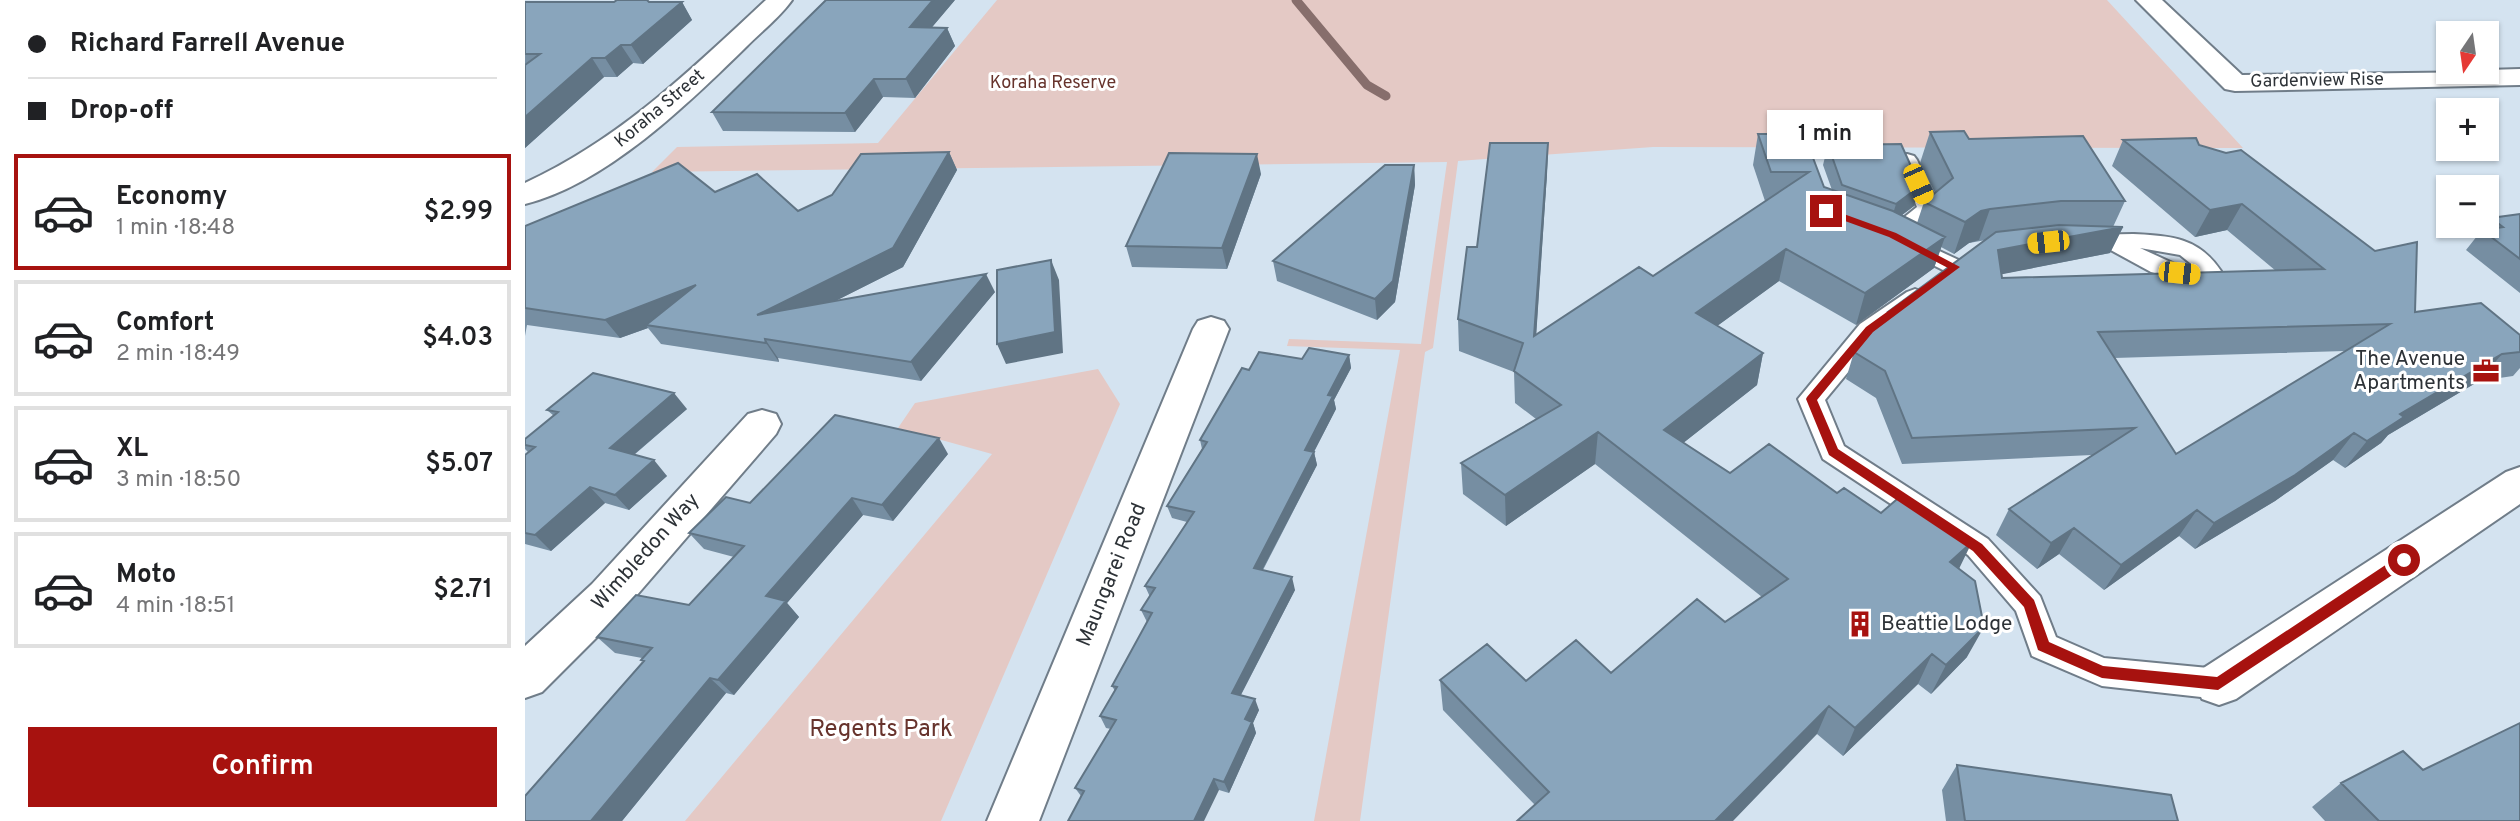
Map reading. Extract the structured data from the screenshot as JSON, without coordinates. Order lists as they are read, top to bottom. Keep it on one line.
{"streets":{"street":["Gardenview Rise","Koraha Street","Wimbledon Way","Maungarei Road"]},"parks":["Koraha Reserve","Regents Park"],"places":{"office":["The Avenue Apartments"],"building":["Beattie Lodge"]},"north":"bottom","page":{"banner":["Richard Farrell Avenue","Drop-off"],"map_buttons":["+","−"],"bubble":"1 min","list":[{"name":"Economy","note":"1 min · 18:48","value":"$2.99"},{"name":"Comfort","note":"2 min · 18:49","value":"$4.03"},{"name":"XL","note":"3 min · 18:50","value":"$5.07"},{"name":"Moto","note":"4 min · 18:51","value":"$2.71"}],"buttons":"Confirm"}}
